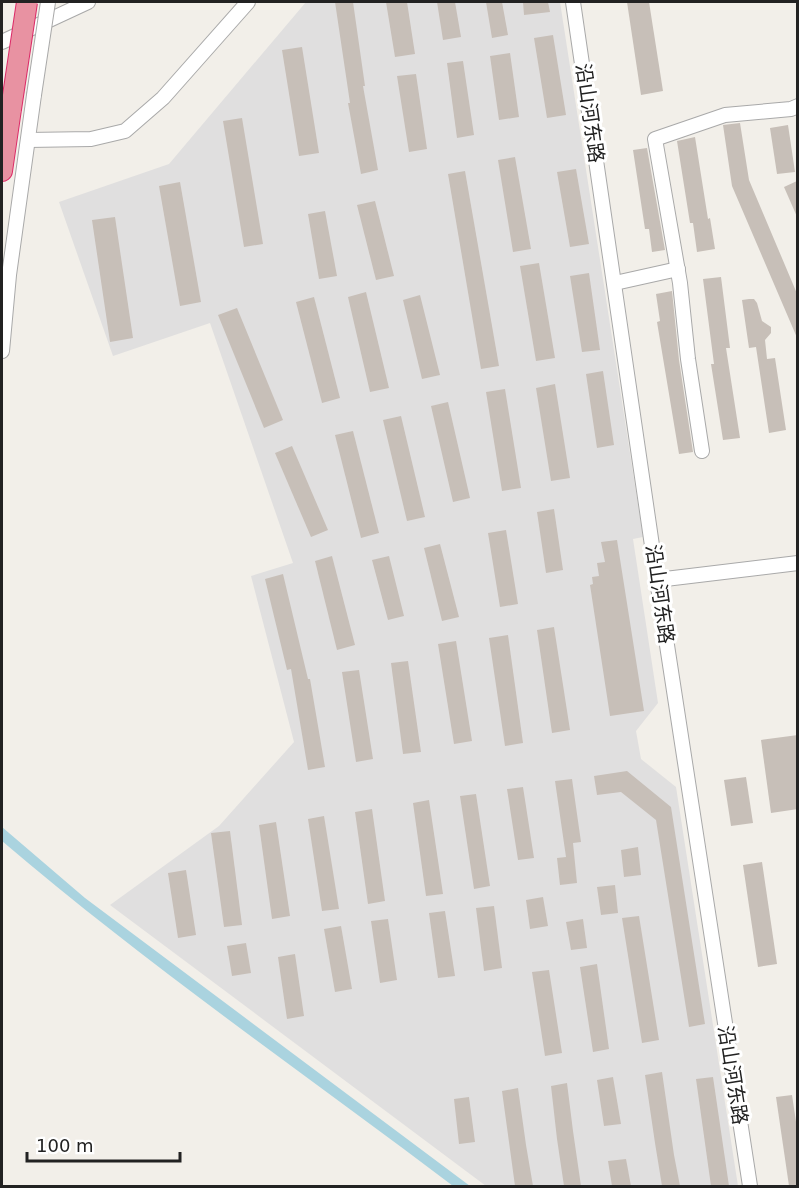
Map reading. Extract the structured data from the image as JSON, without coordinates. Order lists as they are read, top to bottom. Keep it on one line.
{"streets":{"street":["沿山河东路"]},"scale_bar":"100 m"}
